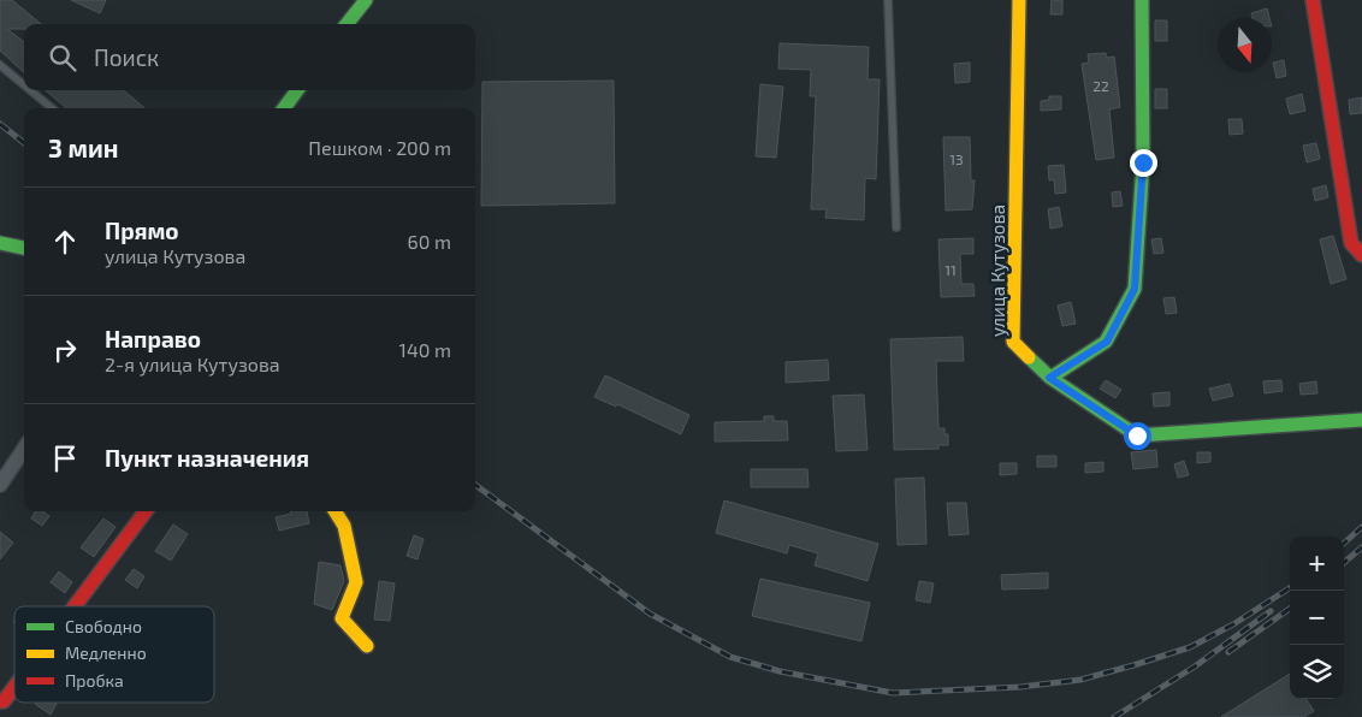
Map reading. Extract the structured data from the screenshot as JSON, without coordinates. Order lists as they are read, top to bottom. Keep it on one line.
{"streets":{"street":["улица Кутузова"]},"house_numbers":["22","13","11"],"legend":["Свободно","Медленно","Пробка"],"north":"bottom","page":{"search":"Поиск","heading":["3 мин","Пешком · 200 m"],"list":[["Прямо","улица Кутузова","60 m"],["Направо","2-я улица Кутузова","140 m"],"Пункт назначения"],"map_buttons":["+","−"]}}
